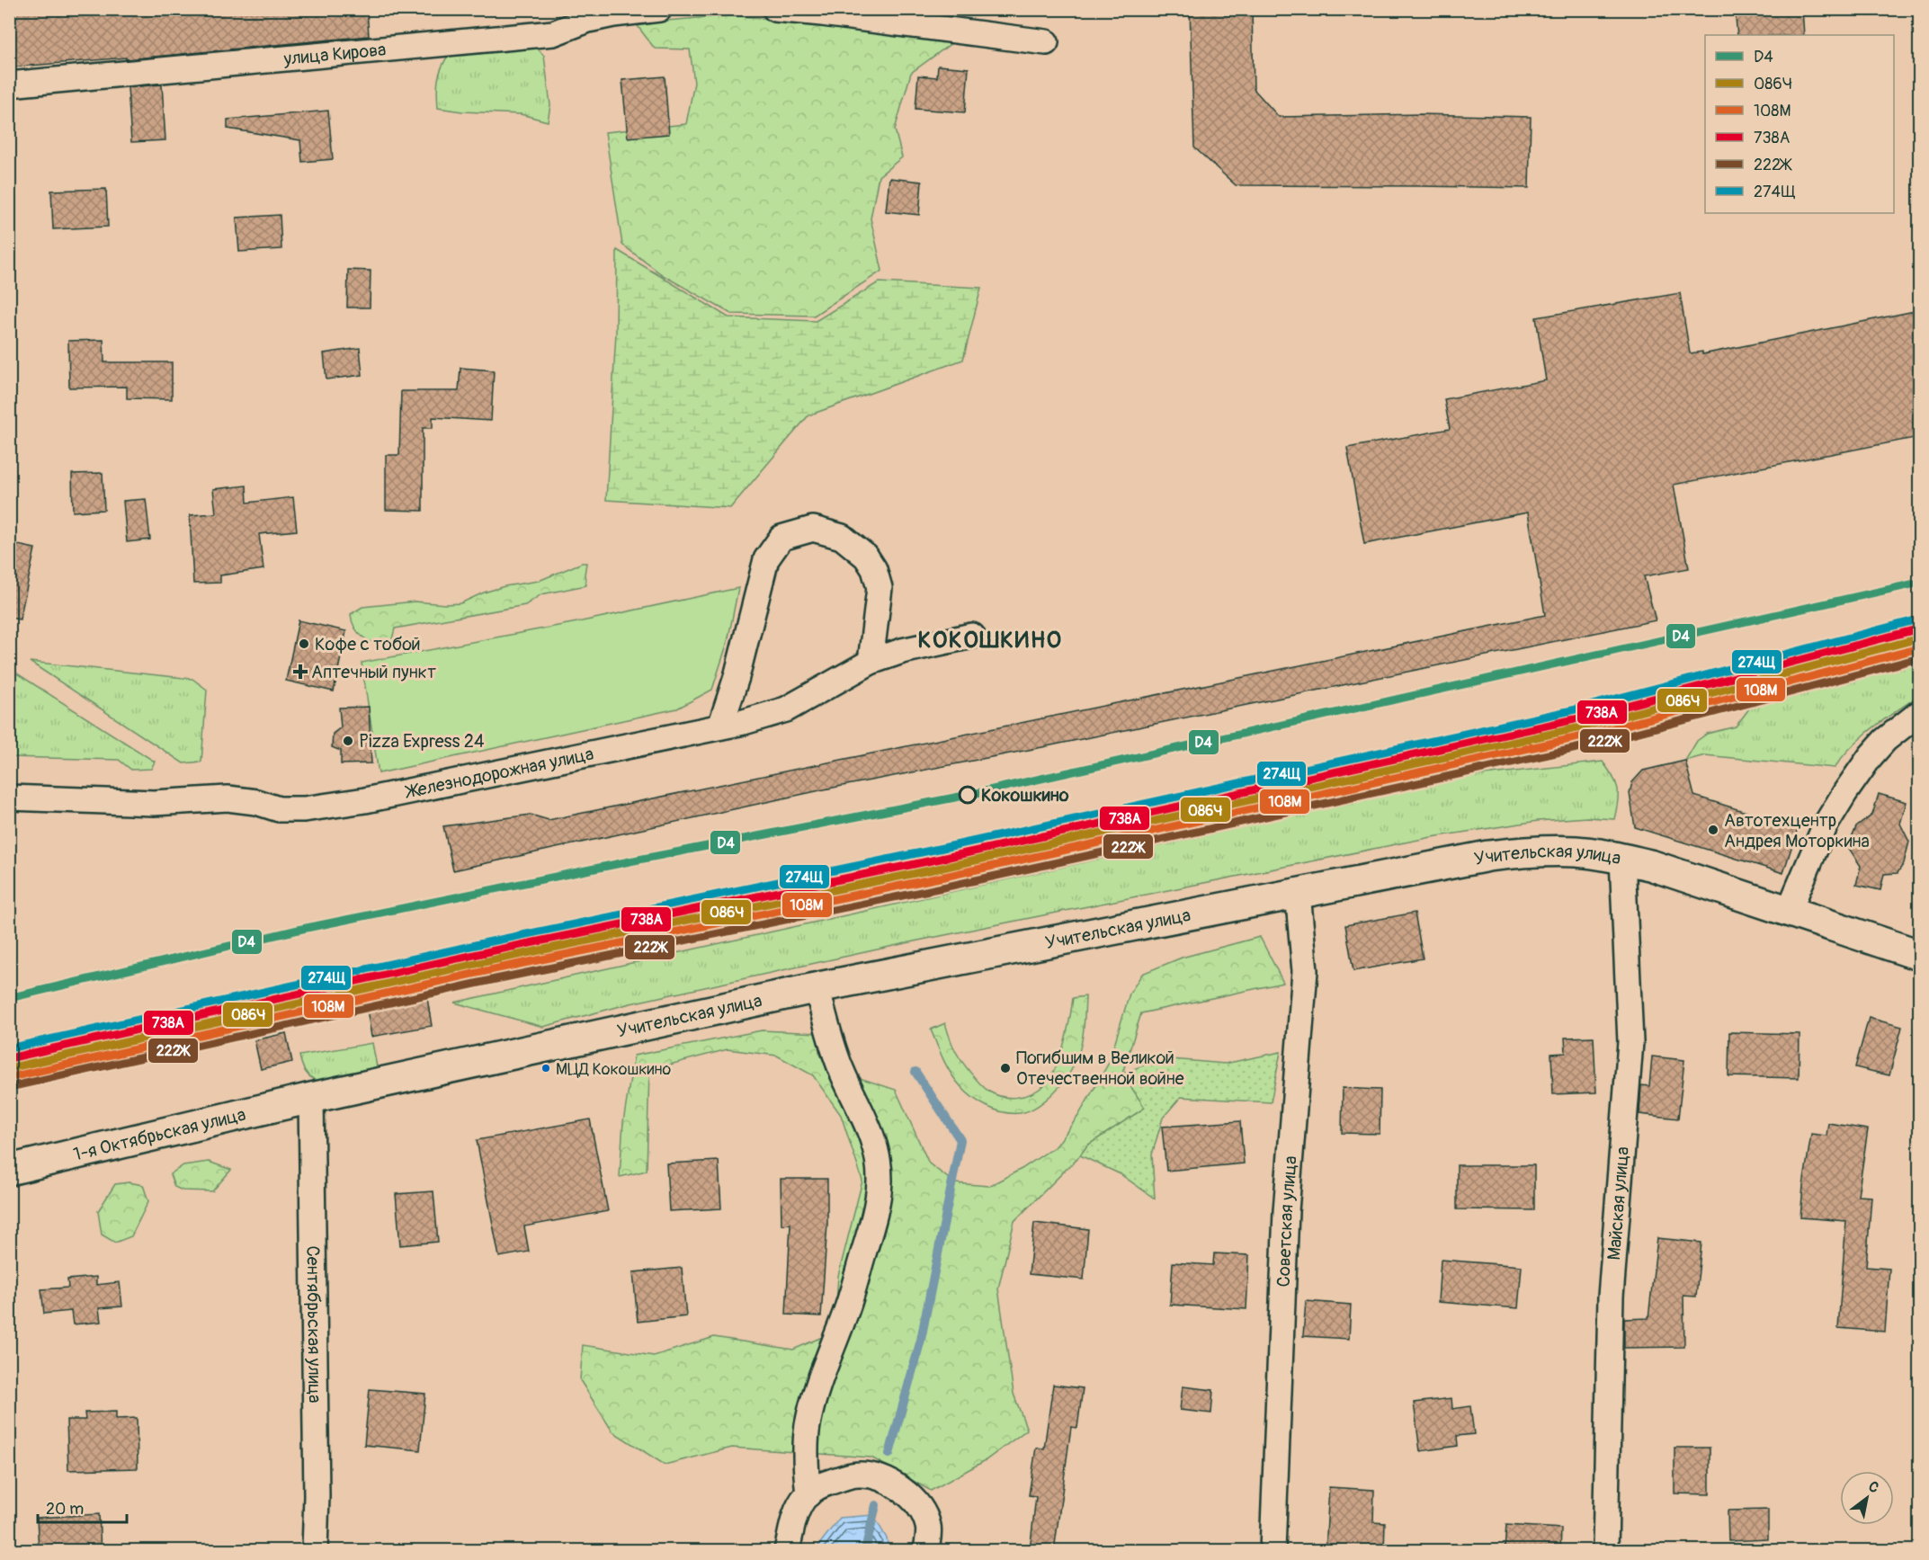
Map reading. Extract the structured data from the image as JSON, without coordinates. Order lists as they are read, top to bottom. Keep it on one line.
{"streets":{"street":["улица Кирова","Железнодорожная улица","Учительская улица","1-я Октябрьская улица","Майская улица","Советская улица","Сентябрьская улица"]},"crossings":[["Учительская улица","1-я Октябрьская улица"],["Учительская улица","Майская улица"],["Учительская улица","Советская улица"],["Учительская улица","Сентябрьская улица"],["1-я Октябрьская улица","Сентябрьская улица"]],"districts":["КОКОШКИНО"],"places":{"other":["Кофе с тобой","Pizza Express 24","Кокошкино","Автотехцентр Андрея Моторкина","МЦД Кокошкино","Погибшим в Великой Отечественной войне"],"health":["Аптечный пункт"]},"lines":["transit line D4","transit line 274Щ","transit line 738А","transit line 086Ч","transit line 108М","transit line 222Ж"],"legend":["D4","086Ч","108М","738А","222Ж","274Щ"],"scale_bar":"20 m","north":"top right"}
